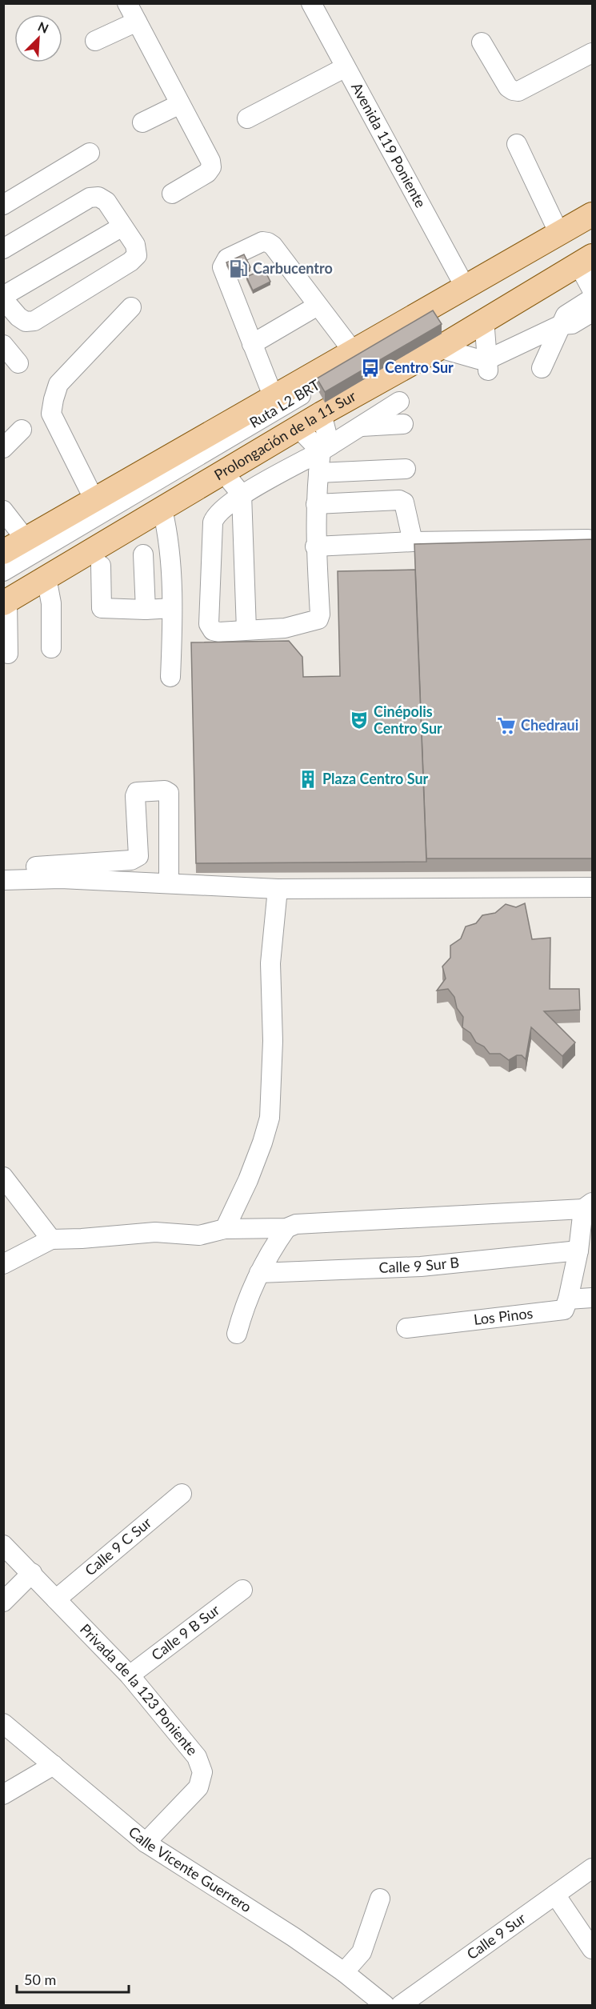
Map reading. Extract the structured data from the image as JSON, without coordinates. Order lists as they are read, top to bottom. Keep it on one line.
{"streets":{"main road":["Prolongación de la 11 Sur"],"street":["Avenida 119 Poniente","Ruta L2 BRT","Calle 9 Sur B","Los Pinos","Calle 9 C Sur","Calle 9 B Sur","Privada de la 123 Poniente","Calle Vicente Guerrero","Calle 9 Sur"]},"crossings":[["Ruta L2 BRT","Prolongación de la 11 Sur"],["Calle 9 C Sur","Privada de la 123 Poniente"],["Calle 9 B Sur","Privada de la 123 Poniente"],["Privada de la 123 Poniente","Calle Vicente Guerrero"]],"places":{"fuel station":["Carbucentro"],"bus stop":["Centro Sur"],"theatre":["Cinépolis Centro Sur"],"supermarket":["Chedraui"],"building":["Plaza Centro Sur"]},"scale_bar":"50 m","north":"top right"}
